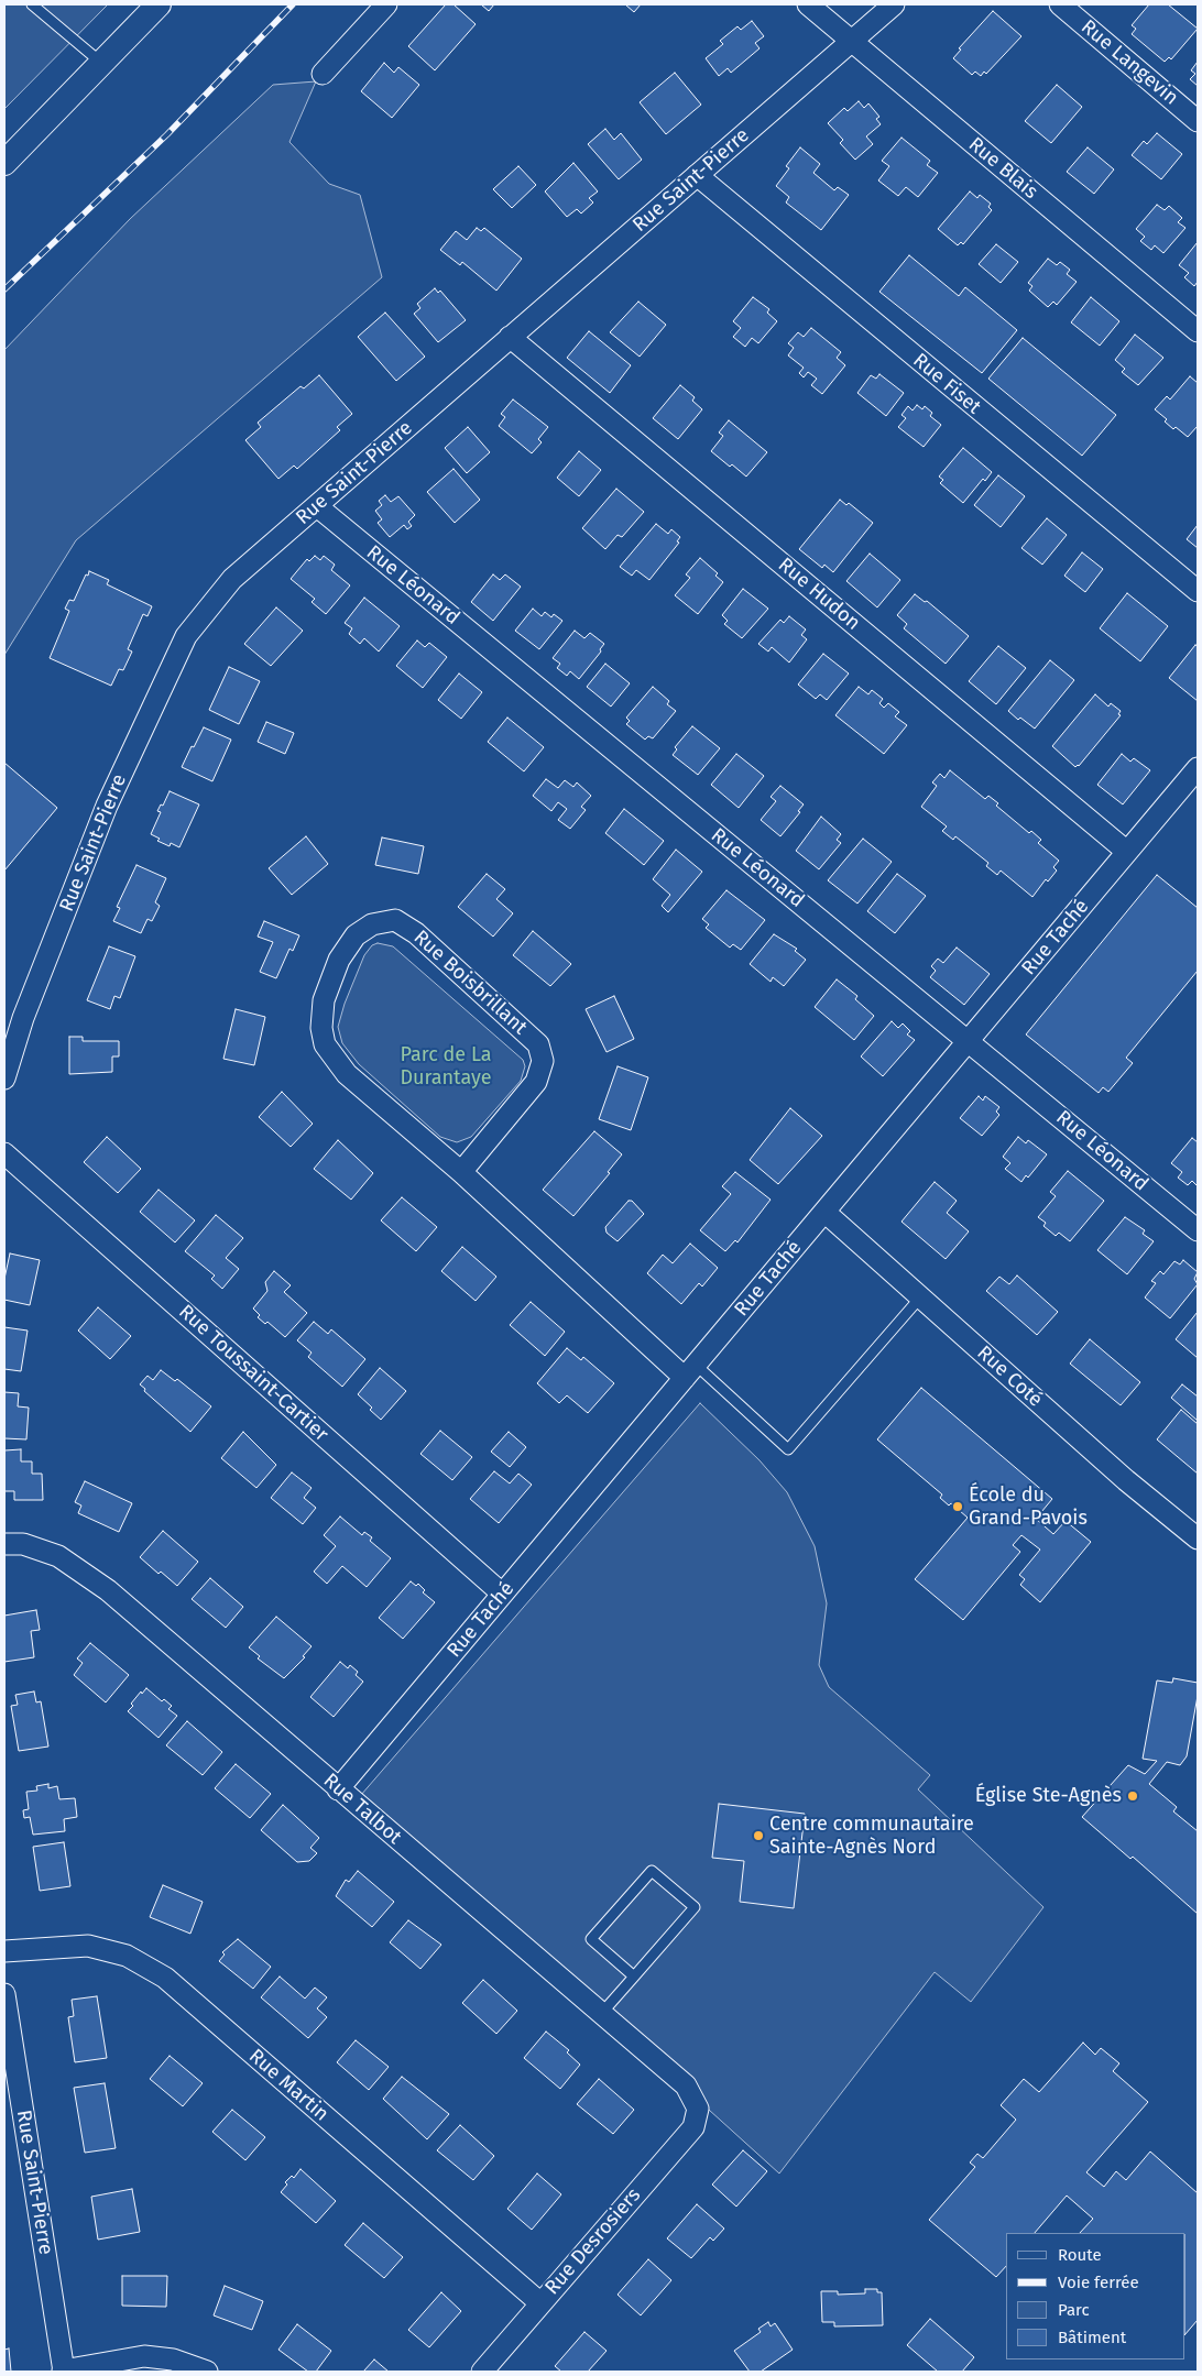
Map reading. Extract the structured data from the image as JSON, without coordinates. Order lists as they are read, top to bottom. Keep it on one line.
{"streets":{"street":["Rue Langevin","Rue Blais","Rue Saint-Pierre","Rue Fiset","Rue Léonard","Rue Hudon","Rue Taché","Rue Boisbrillant","Rue Toussaint-Cartier","Rue Coté","Rue Talbot","Rue Martin","Rue Desrosiers"]},"crossings":[["Rue Blais","Rue Saint-Pierre"],["Rue Saint-Pierre","Rue Fiset"],["Rue Saint-Pierre","Rue Léonard"],["Rue Saint-Pierre","Rue Hudon"],["Rue Léonard","Rue Taché"],["Rue Hudon","Rue Taché"],["Rue Taché","Rue Boisbrillant"],["Rue Taché","Rue Toussaint-Cartier"],["Rue Taché","Rue Coté"],["Rue Taché","Rue Talbot"],["Rue Talbot","Rue Desrosiers"],["Rue Martin","Rue Desrosiers"]],"parks":["Parc de La Durantaye"],"places":["École du Grand-Pavois","Église Ste-Agnès","Centre communautaire Sainte-Agnès Nord"],"legend":["Route","Voie ferrée","Parc","Bâtiment"]}
